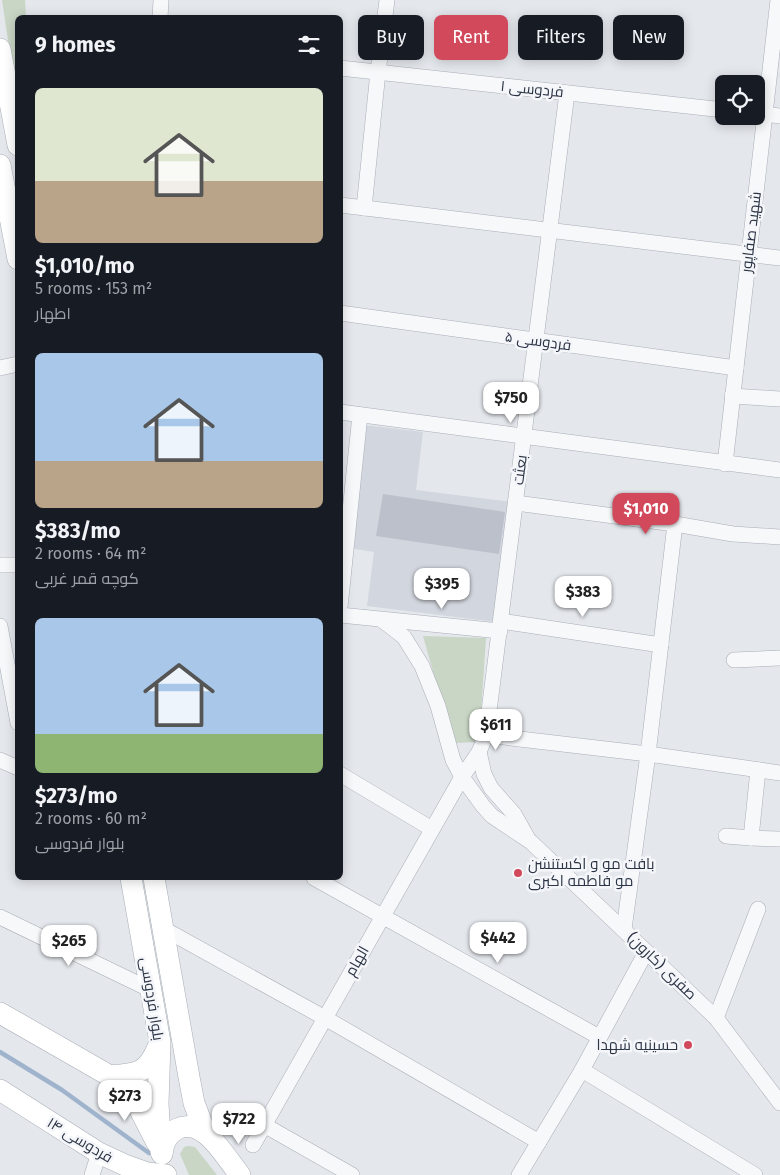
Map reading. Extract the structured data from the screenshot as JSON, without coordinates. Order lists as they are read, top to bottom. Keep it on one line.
{"streets":{"main road":["بلوار فردوسی","فردوسی ۱۴"],"street":["فردوسی ۱","شهید صفاپور","فردوسی ۵","بعثت","الهام","صفری (کارون)"]},"crossings":[["فردوسی ۱","بعثت"],["شهید صفاپور","فردوسی ۵"],["فردوسی ۵","بعثت"],["بعثت","الهام"]],"places":["بافت مو و اکستنشن مو فاطمه اکبری","حسینیه شهدا"],"page":{"chip":["Buy","Rent","Filters","New"],"heading":"9 homes","list":[{"name":"$1,010/mo","note":"5 rooms · 153 m² · اطهار"},{"name":"$383/mo","note":"2 rooms · 64 m² · کوچه قمر غربی"},{"name":"$273/mo","note":"2 rooms · 60 m² · بلوار فردوسی"}],"price":["$750","$1,010","$395","$383","$611","$442","$265","$273","$722"]}}
